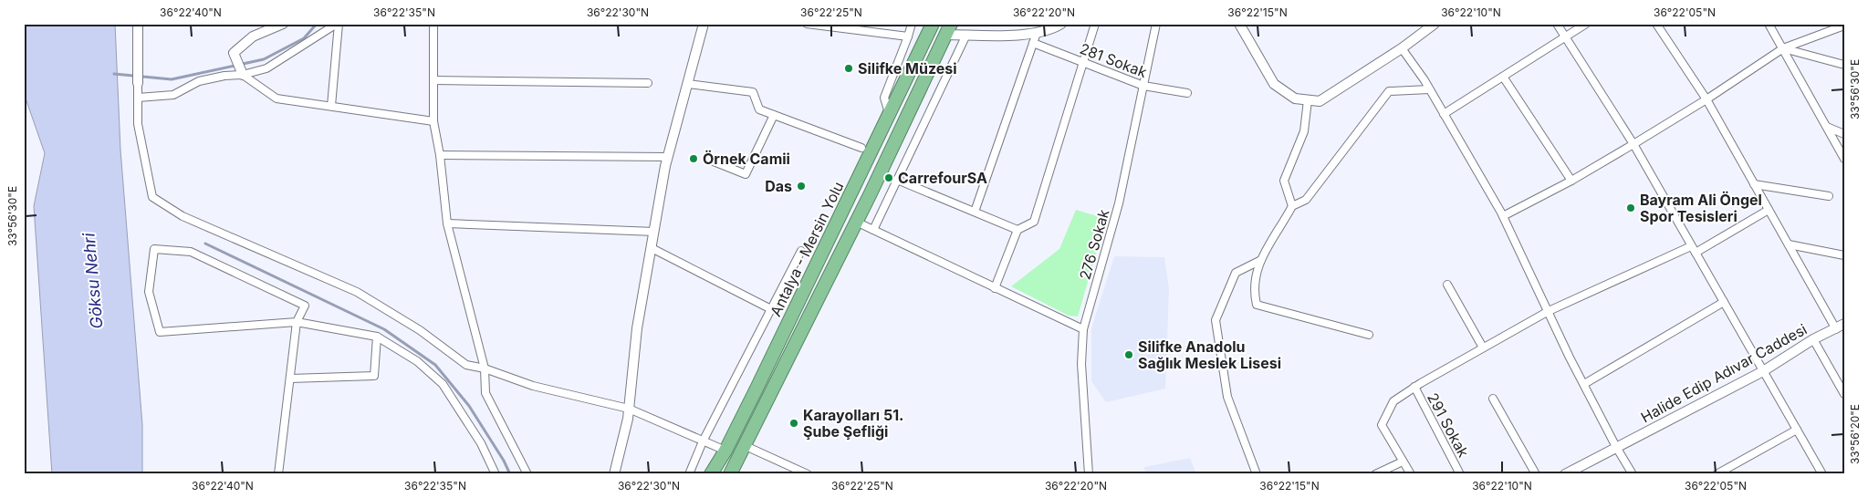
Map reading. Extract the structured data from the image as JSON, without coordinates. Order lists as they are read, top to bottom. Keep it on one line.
{"streets":{"highway":["Antalya - Mersin Yolu"],"street":["281 Sokak","276 Sokak","Halide Edip Adıvar Caddesi","291 Sokak"]},"crossings":[["281 Sokak","276 Sokak"]],"water":["Göksu Nehri"],"places":["Silifke Müzesi","Örnek Camii","CarrefourSA","Das","Bayram Ali Öngel Spor Tesisleri","Silifke Anadolu Sağlık Meslek Lisesi","Karayolları 51. Şube Şefliği"],"coordinates":["36°22'40\"N","36°22'35\"N","36°22'30\"N","36°22'25\"N","36°22'20\"N","36°22'15\"N","36°22'10\"N","36°22'05\"N","33°56'30\"E","33°56'20\"E"]}
